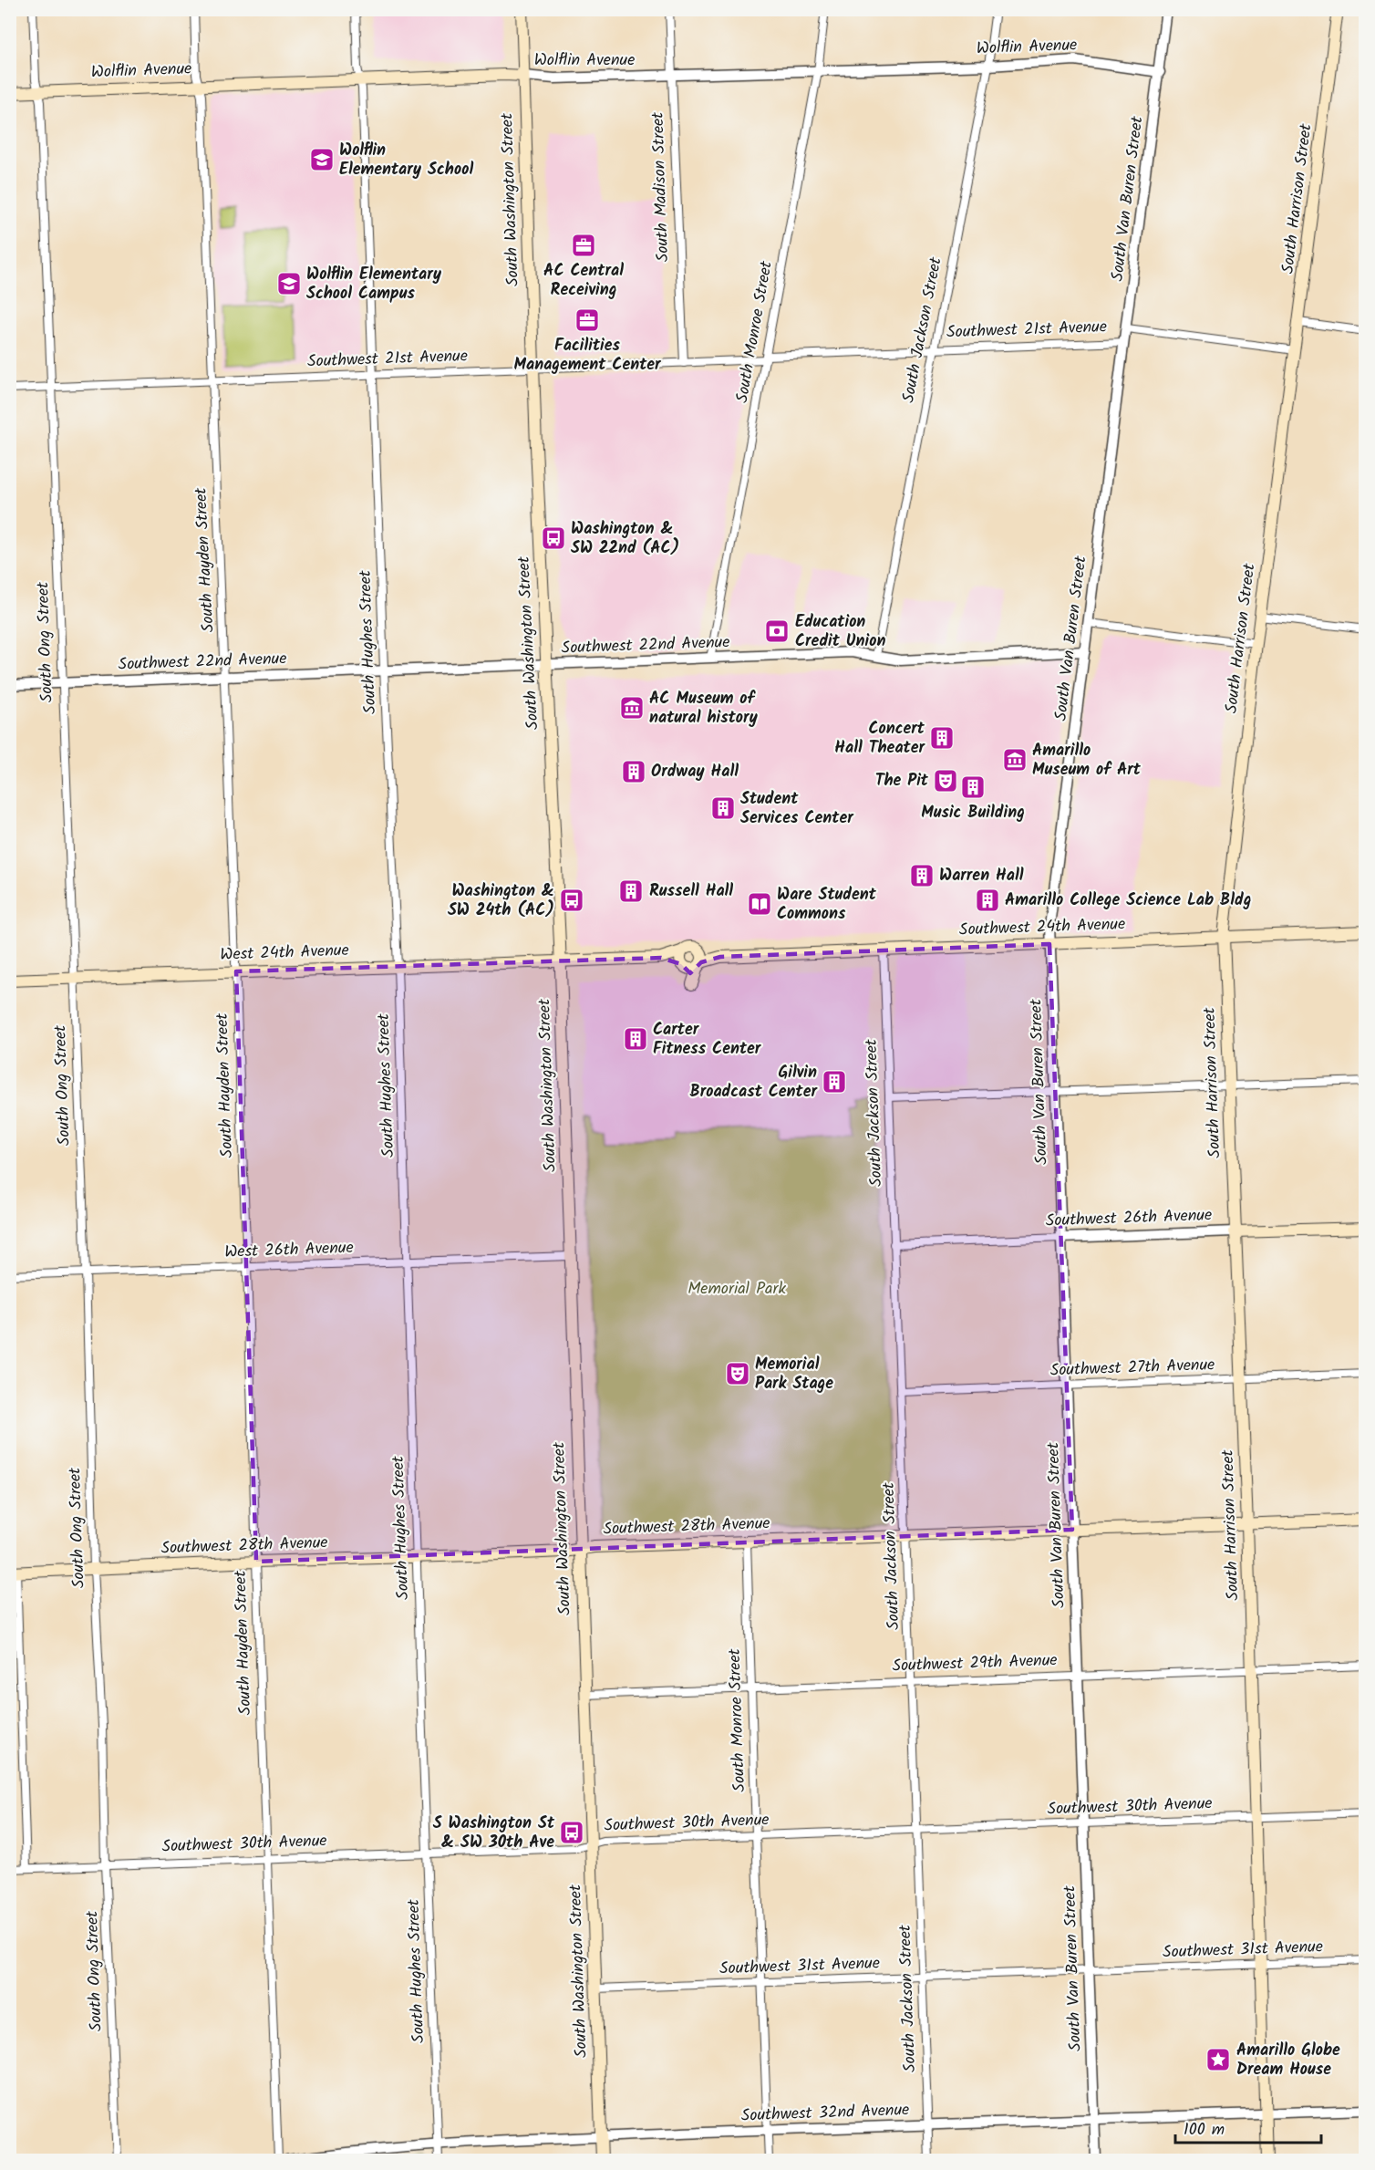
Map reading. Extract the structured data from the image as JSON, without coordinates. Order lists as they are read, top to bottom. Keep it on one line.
{"streets":{"main road":["Wolflin Avenue","South Harrison Street","South Washington Street","Southwest 24th Avenue","West 24th Avenue","Southwest 26th Avenue","Southwest 28th Avenue"],"street":["South Madison Street","South Van Buren Street","South Jackson Street","Southwest 21st Avenue","South Monroe Street","South Hayden Street","South Ong Street","South Hughes Street","Southwest 22nd Avenue","West 26th Avenue","Southwest 27th Avenue","Southwest 29th Avenue","Southwest 30th Avenue","Southwest 31st Avenue","Southwest 32nd Avenue"]},"crossings":[["Wolflin Avenue","South Madison Street"],["Wolflin Avenue","South Van Buren Street"],["Wolflin Avenue","South Washington Street"],["Wolflin Avenue","South Jackson Street"],["Wolflin Avenue","South Monroe Street"],["Wolflin Avenue","South Hayden Street"],["Wolflin Avenue","South Ong Street"],["Wolflin Avenue","South Hughes Street"],["South Madison Street","Southwest 21st Avenue"],["South Van Buren Street","Southwest 21st Avenue"],["South Van Buren Street","Southwest 22nd Avenue"],["South Van Buren Street","Southwest 24th Avenue"],["South Van Buren Street","Southwest 26th Avenue"],["South Van Buren Street","Southwest 27th Avenue"],["South Van Buren Street","Southwest 28th Avenue"],["South Van Buren Street","Southwest 29th Avenue"],["South Van Buren Street","Southwest 30th Avenue"],["South Van Buren Street","Southwest 31st Avenue"],["South Van Buren Street","Southwest 32nd Avenue"],["South Harrison Street","Southwest 21st Avenue"],["South Harrison Street","Southwest 24th Avenue"],["South Harrison Street","Southwest 26th Avenue"],["South Harrison Street","Southwest 27th Avenue"],["South Harrison Street","Southwest 28th Avenue"],["South Harrison Street","Southwest 29th Avenue"],["South Harrison Street","Southwest 30th Avenue"],["South Harrison Street","Southwest 31st Avenue"],["South Harrison Street","Southwest 32nd Avenue"],["South Washington Street","Southwest 21st Avenue"],["South Washington Street","Southwest 22nd Avenue"],["South Washington Street","Southwest 24th Avenue"],["South Washington Street","West 24th Avenue"],["South Washington Street","West 26th Avenue"],["South Washington Street","Southwest 28th Avenue"],["South Washington Street","Southwest 29th Avenue"],["South Washington Street","Southwest 30th Avenue"],["South Washington Street","Southwest 31st Avenue"],["South Washington Street","Southwest 32nd Avenue"],["South Jackson Street","Southwest 21st Avenue"],["South Jackson Street","Southwest 22nd Avenue"],["South Jackson Street","Southwest 24th Avenue"],["South Jackson Street","Southwest 26th Avenue"],["South Jackson Street","Southwest 27th Avenue"],["South Jackson Street","Southwest 28th Avenue"],["South Jackson Street","Southwest 29th Avenue"],["South Jackson Street","Southwest 30th Avenue"],["South Jackson Street","Southwest 31st Avenue"],["South Jackson Street","Southwest 32nd Avenue"],["Southwest 21st Avenue","South Monroe Street"],["Southwest 21st Avenue","South Hayden Street"],["Southwest 21st Avenue","South Ong Street"],["Southwest 21st Avenue","South Hughes Street"],["South Monroe Street","Southwest 22nd Avenue"],["South Monroe Street","Southwest 28th Avenue"],["South Monroe Street","Southwest 29th Avenue"],["South Monroe Street","Southwest 30th Avenue"],["South Monroe Street","Southwest 31st Avenue"],["South Monroe Street","Southwest 32nd Avenue"],["South Hayden Street","Southwest 22nd Avenue"],["South Hayden Street","West 24th Avenue"],["South Hayden Street","West 26th Avenue"],["South Hayden Street","Southwest 28th Avenue"],["South Hayden Street","Southwest 30th Avenue"],["South Ong Street","Southwest 22nd Avenue"],["South Ong Street","West 24th Avenue"],["South Ong Street","West 26th Avenue"],["South Ong Street","Southwest 28th Avenue"],["South Ong Street","Southwest 30th Avenue"],["South Hughes Street","Southwest 22nd Avenue"],["South Hughes Street","West 24th Avenue"],["South Hughes Street","West 26th Avenue"],["South Hughes Street","Southwest 28th Avenue"],["South Hughes Street","Southwest 30th Avenue"],["South Hughes Street","Southwest 32nd Avenue"],["Southwest 24th Avenue","West 24th Avenue"]],"parks":["Memorial Park"],"places":{"school or university":["Wolflin Elementary School","Wolflin Elementary School Campus"],"office":["AC Central Receiving","Facilities Management Center"],"bus stop":["Washington & SW 22nd (AC)","Washington & SW 24th (AC)","S Washington St & SW 30th Ave"],"bank":["Education Credit Union"],"museum":["AC Museum of natural history","Amarillo Museum of Art"],"building":["Concert Hall Theater","Ordway Hall","Music Building","Student Services Center","Warren Hall","Russell Hall","Amarillo College Science Lab Bldg","Carter Fitness Center","Gilvin Broadcast Center"],"theatre":["The Pit","Memorial Park Stage"],"library":["Ware Student Commons"],"place":["Amarillo Globe Dream House"]},"scale_bar":"100 m"}
